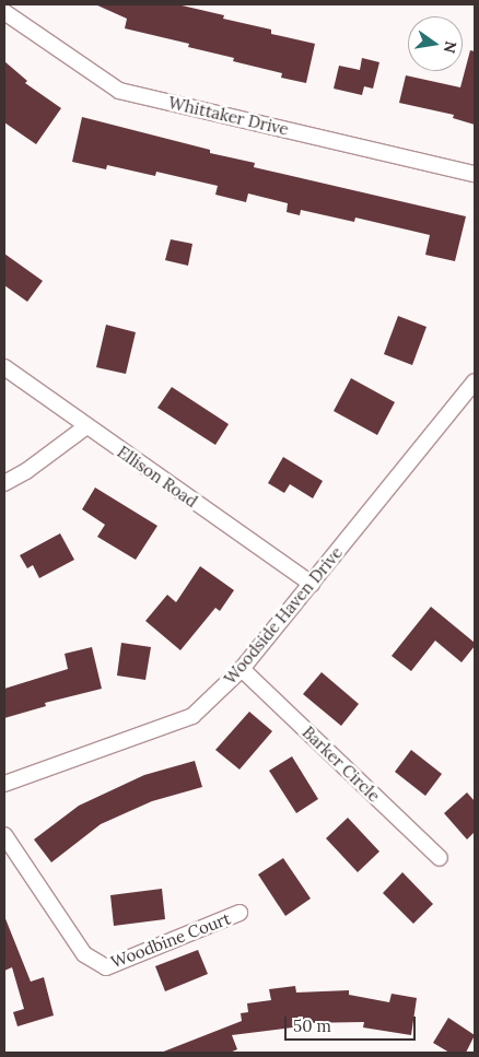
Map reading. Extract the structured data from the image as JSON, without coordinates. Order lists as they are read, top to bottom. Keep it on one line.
{"streets":{"street":["Whittaker Drive","Ellison Road","Woodside Haven Drive","Barker Circle","Woodbine Court"]},"crossings":[["Ellison Road","Woodside Haven Drive"],["Woodside Haven Drive","Barker Circle"]],"scale_bar":"50 m","north":"right"}
